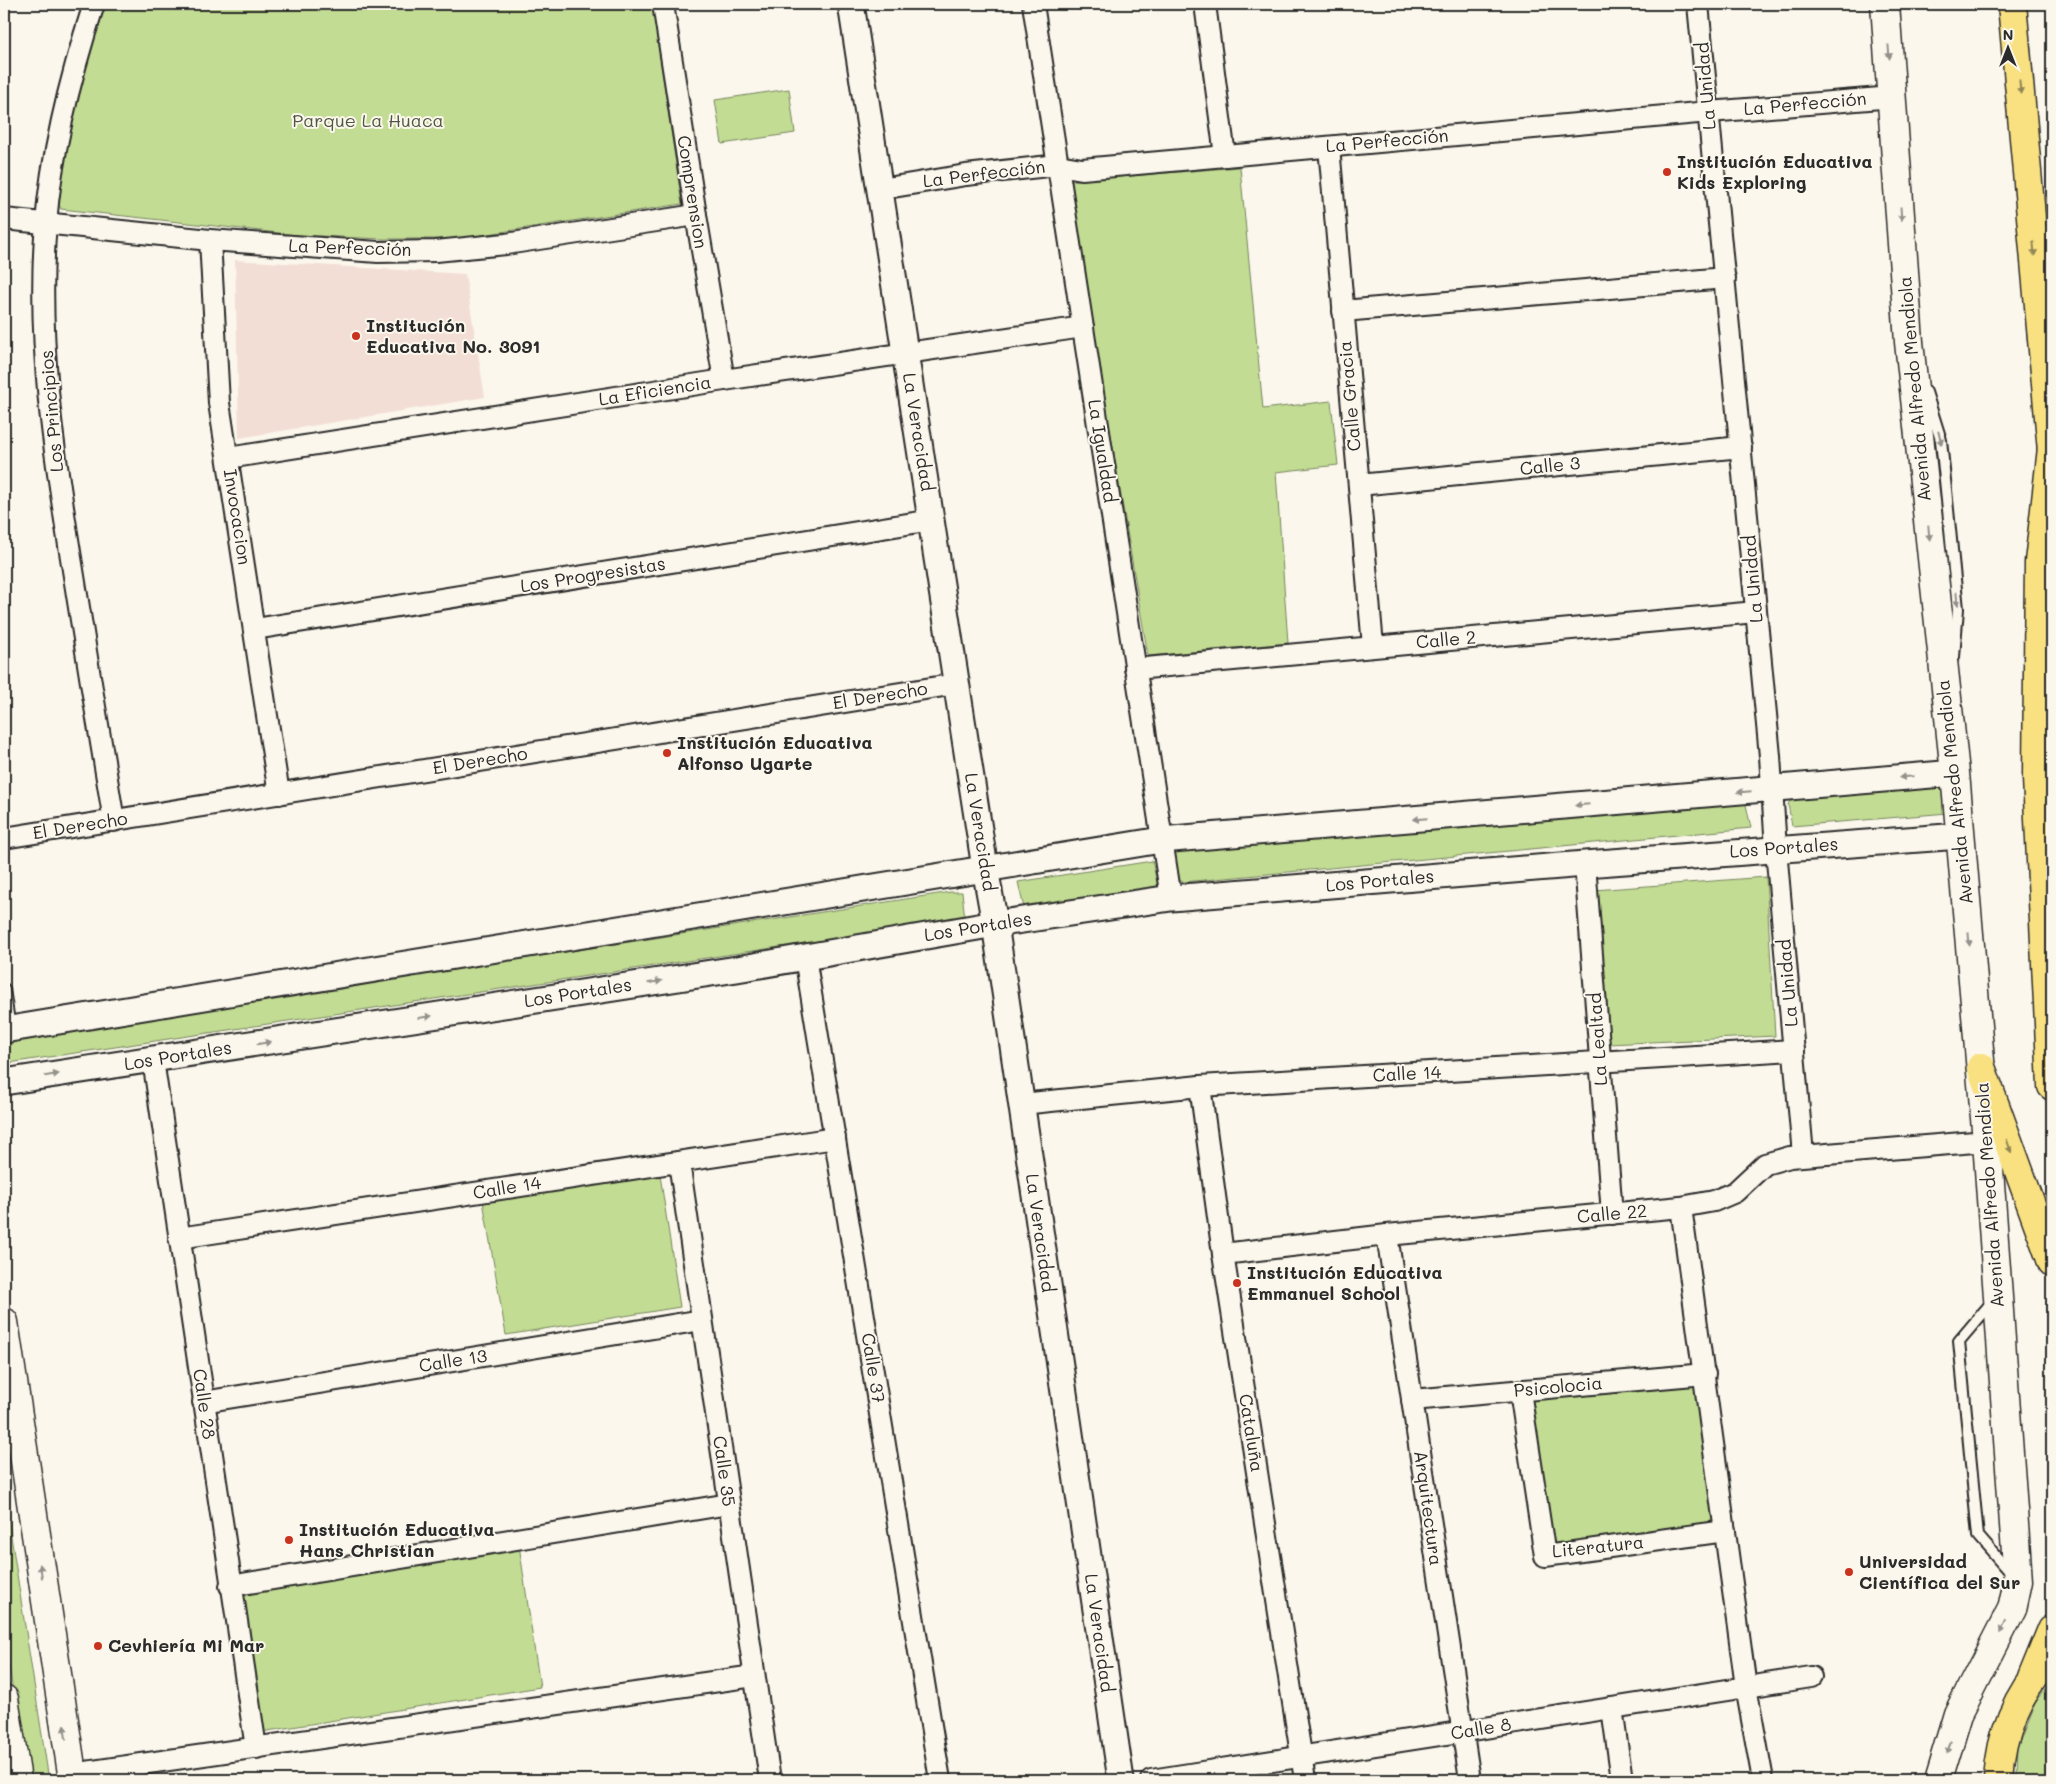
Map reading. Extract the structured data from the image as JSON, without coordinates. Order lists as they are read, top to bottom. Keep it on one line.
{"streets":{"main road":["Avenida Alfredo Mendiola"],"street":["La Unidad","La Perfección","Comprension","La Eficiencia","Calle Gracia","Los Principios","La Veracidad","La Igualdad","Calle 3","Invocacion","Los Progresistas","Calle 2","El Derecho","Los Portales","La Lealtad","Calle 14","Calle 22","Calle 13","Calle 37","Psicolocia","Calle 28","Cataluña","Calle 35","Arquitectura","Literatura","Calle 8"]},"crossings":[["La Unidad","La Perfección"],["La Unidad","Calle 3"],["La Unidad","Calle 2"],["La Unidad","Los Portales"],["La Unidad","Calle 14"],["La Unidad","Calle 22"],["La Perfección","Comprension"],["La Perfección","Avenida Alfredo Mendiola"],["La Perfección","Calle Gracia"],["La Perfección","Los Principios"],["La Perfección","La Veracidad"],["La Perfección","La Igualdad"],["La Perfección","Invocacion"],["Comprension","La Eficiencia"],["Avenida Alfredo Mendiola","Los Portales"],["Avenida Alfredo Mendiola","Calle 22"],["La Eficiencia","La Veracidad"],["La Eficiencia","La Igualdad"],["La Eficiencia","Invocacion"],["Calle Gracia","Calle 3"],["Calle Gracia","Calle 2"],["Los Principios","El Derecho"],["La Veracidad","Los Progresistas"],["La Veracidad","El Derecho"],["La Veracidad","Los Portales"],["La Veracidad","Calle 14"],["La Igualdad","Calle 2"],["La Igualdad","Los Portales"],["Invocacion","Los Progresistas"],["Invocacion","El Derecho"],["Los Portales","La Lealtad"],["Los Portales","Calle 37"],["Los Portales","Calle 28"],["La Lealtad","Calle 14"],["La Lealtad","Calle 22"],["Calle 14","Calle 37"],["Calle 14","Calle 28"],["Calle 14","Cataluña"],["Calle 14","Calle 35"],["Calle 22","Cataluña"],["Calle 22","Arquitectura"],["Calle 13","Calle 28"],["Calle 13","Calle 35"],["Psicolocia","Arquitectura"],["Psicolocia","Literatura"],["Cataluña","Calle 8"],["Arquitectura","Calle 8"]],"parks":["Parque La Huaca"],"places":["Institución Educativa Kids Exploring","Institución Educativa No. 3091","Institución Educativa Alfonso Ugarte","Institución Educativa Emmanuel School","Institución Educativa Hans Christian","Universidad Científica del Sur","Cevhiería Mi Mar"],"north":"top"}
